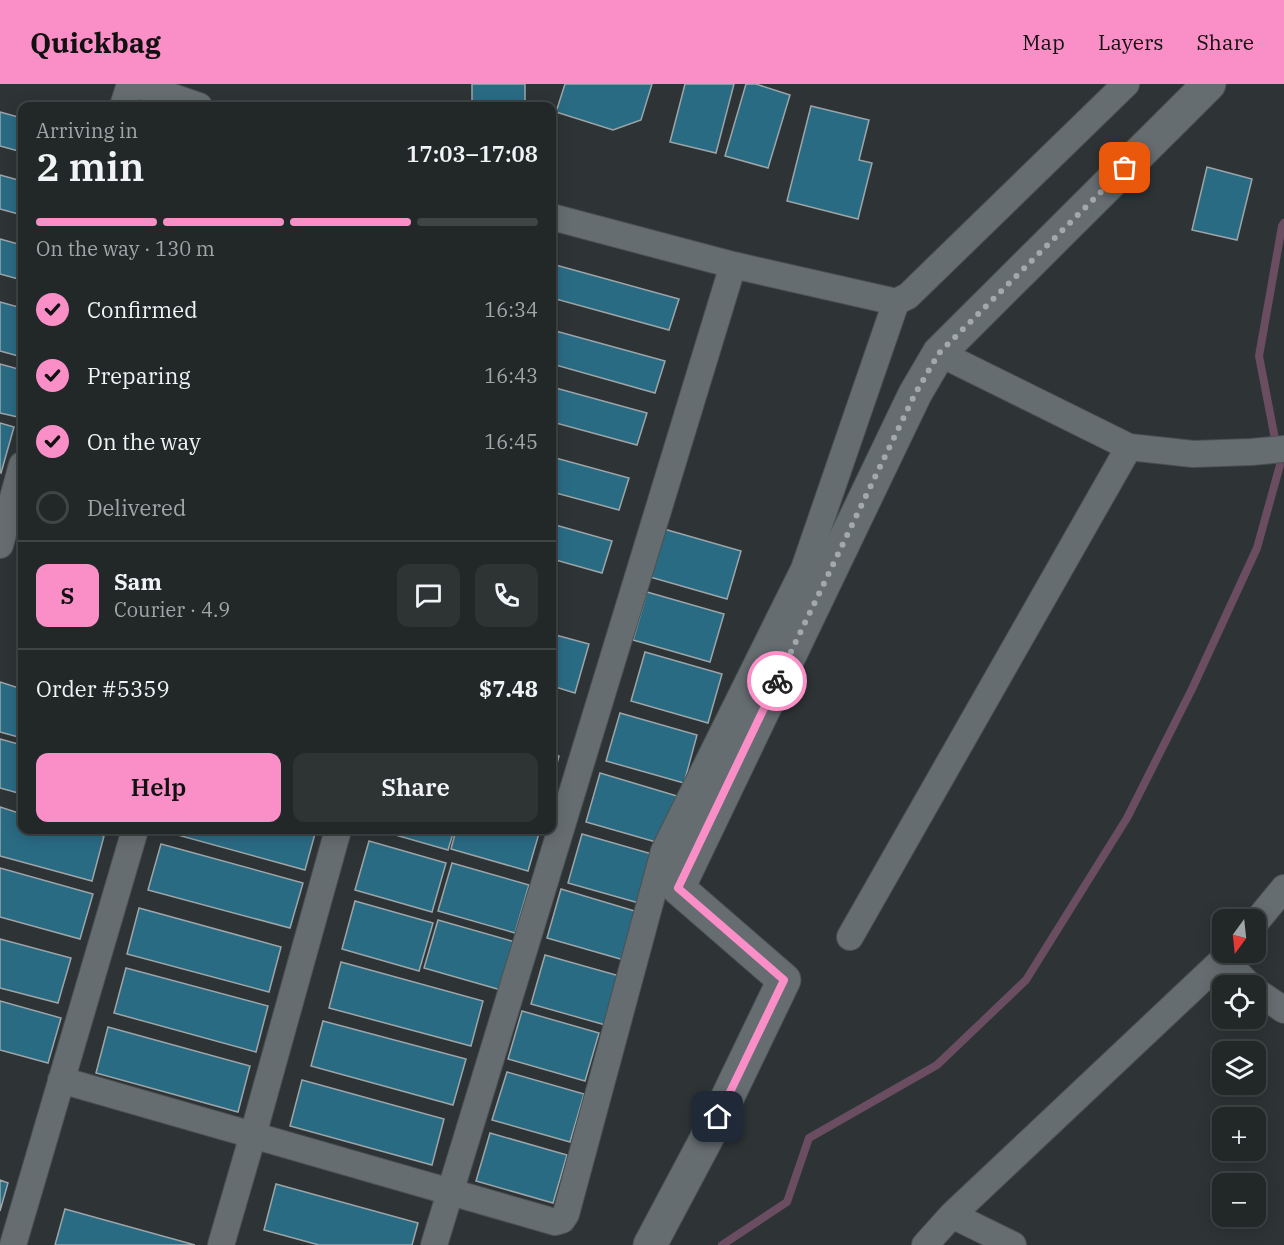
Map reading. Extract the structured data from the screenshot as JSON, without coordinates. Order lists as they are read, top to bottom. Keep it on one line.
{"north":"bottom","page":{"header":"Quickbag","nav":["Map","Layers","Share"],"heading":["2 min","Arriving in","17:03–17:08"],"panel":["Sam","Courier · 4.9","Order #5359","$7.48"],"bar":"On the way · 130 m","list":[["Confirmed","16:34"],["Preparing","16:43"],["On the way","16:45"],"Delivered"],"round":"S","buttons":["Help","Share"],"map_buttons":["+","−"]}}
